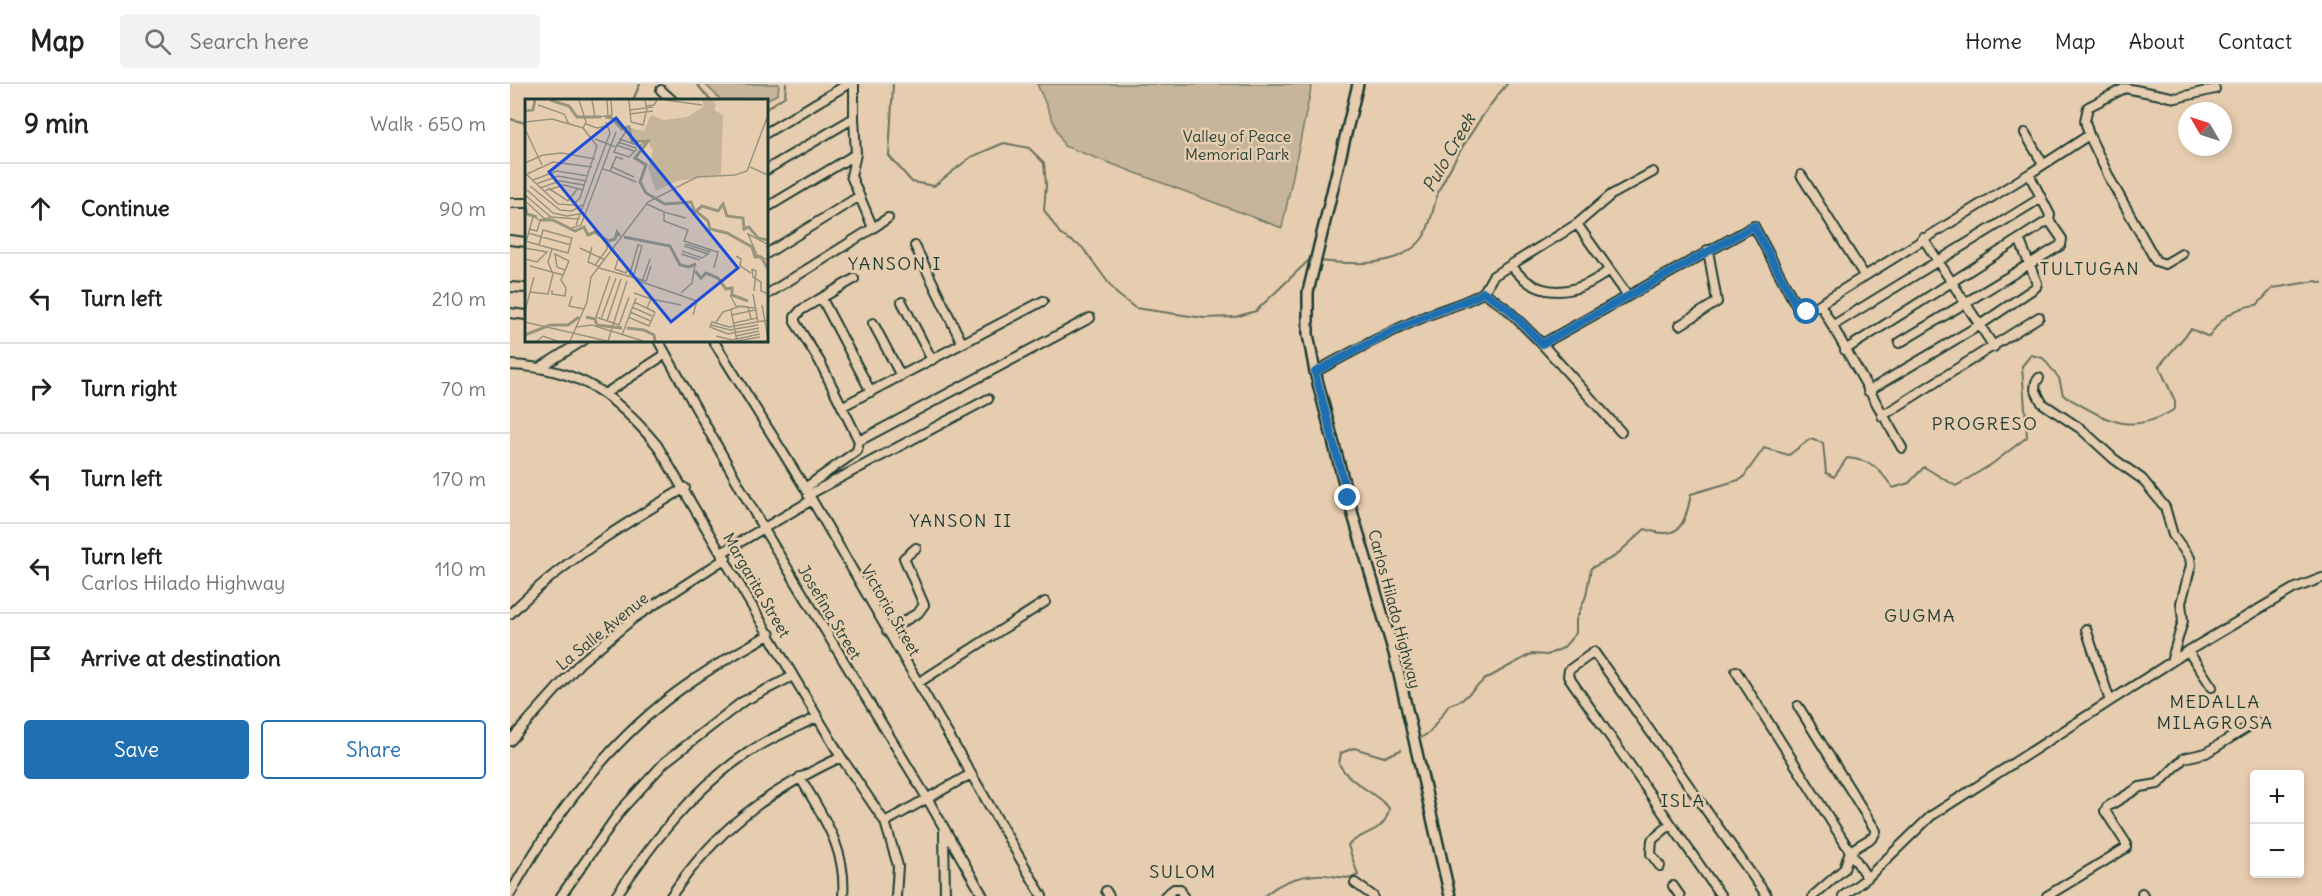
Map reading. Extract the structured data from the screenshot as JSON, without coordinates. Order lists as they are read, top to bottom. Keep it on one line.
{"streets":{"main road":["Carlos Hilado Highway"],"street":["Margarita Street","Victoria Street","Josefina Street","La Salle Avenue"]},"crossings":[["Margarita Street","La Salle Avenue"],["Victoria Street","La Salle Avenue"],["Josefina Street","La Salle Avenue"]],"districts":["YANSON I","TULTUGAN","PROGRESO","YANSON II","GUGMA","MEDALLA MILAGROSA","ISLA","SULOM"],"water":["Pulo Creek"],"parks":["Valley of Peace Memorial Park"],"north":"top left","page":{"header":"Map","search":"Search here","nav":["Home","Map","About","Contact"],"heading":["9 min","Walk · 650 m"],"list":[["Continue","90 m"],["Turn left","210 m"],["Turn right","70 m"],["Turn left","170 m"],["Turn left","Carlos Hilado Highway","110 m"],"Arrive at destination"],"buttons":["Save","Share"],"map_buttons":["+","−"]}}
